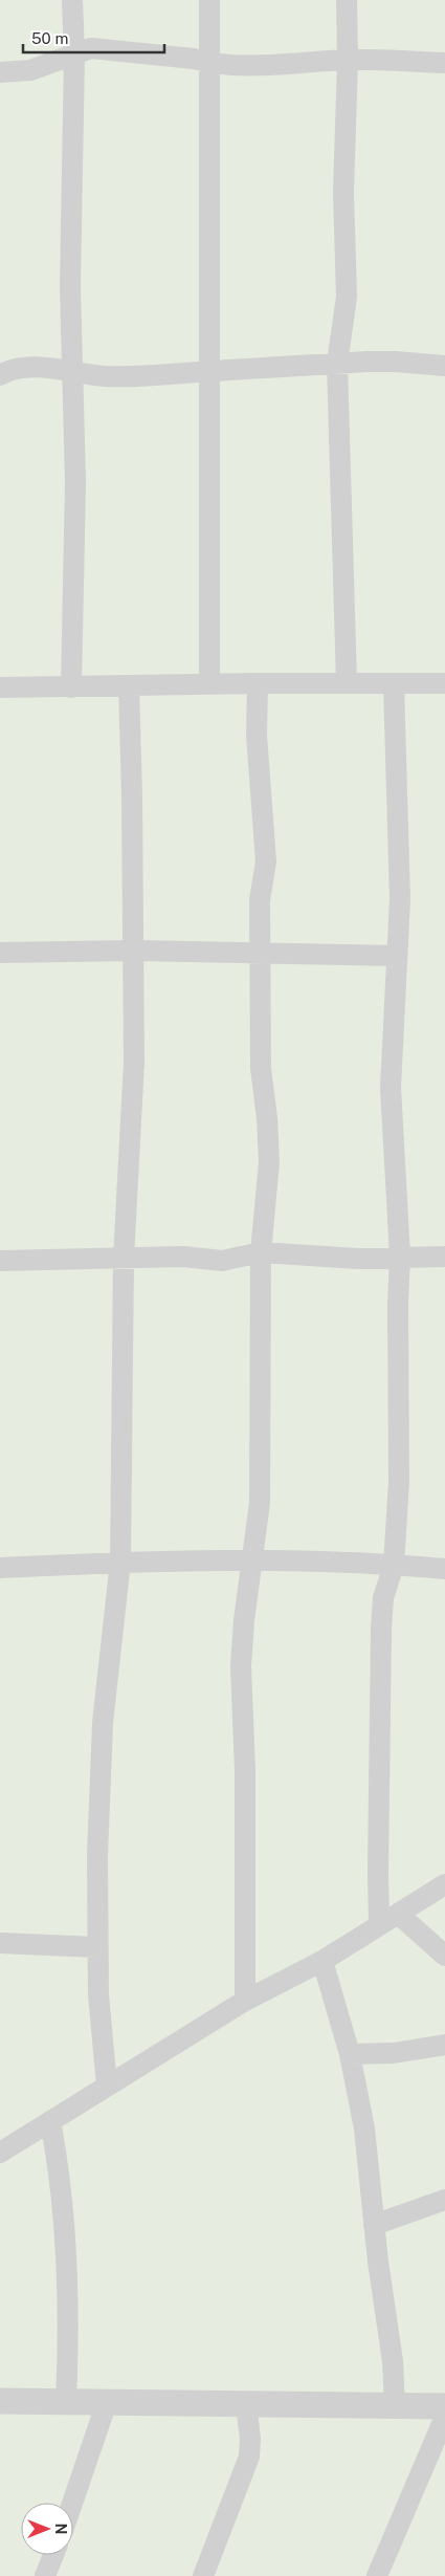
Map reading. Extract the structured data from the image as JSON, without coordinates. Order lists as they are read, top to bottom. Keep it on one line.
{"scale_bar":"50 m","north":"right"}
